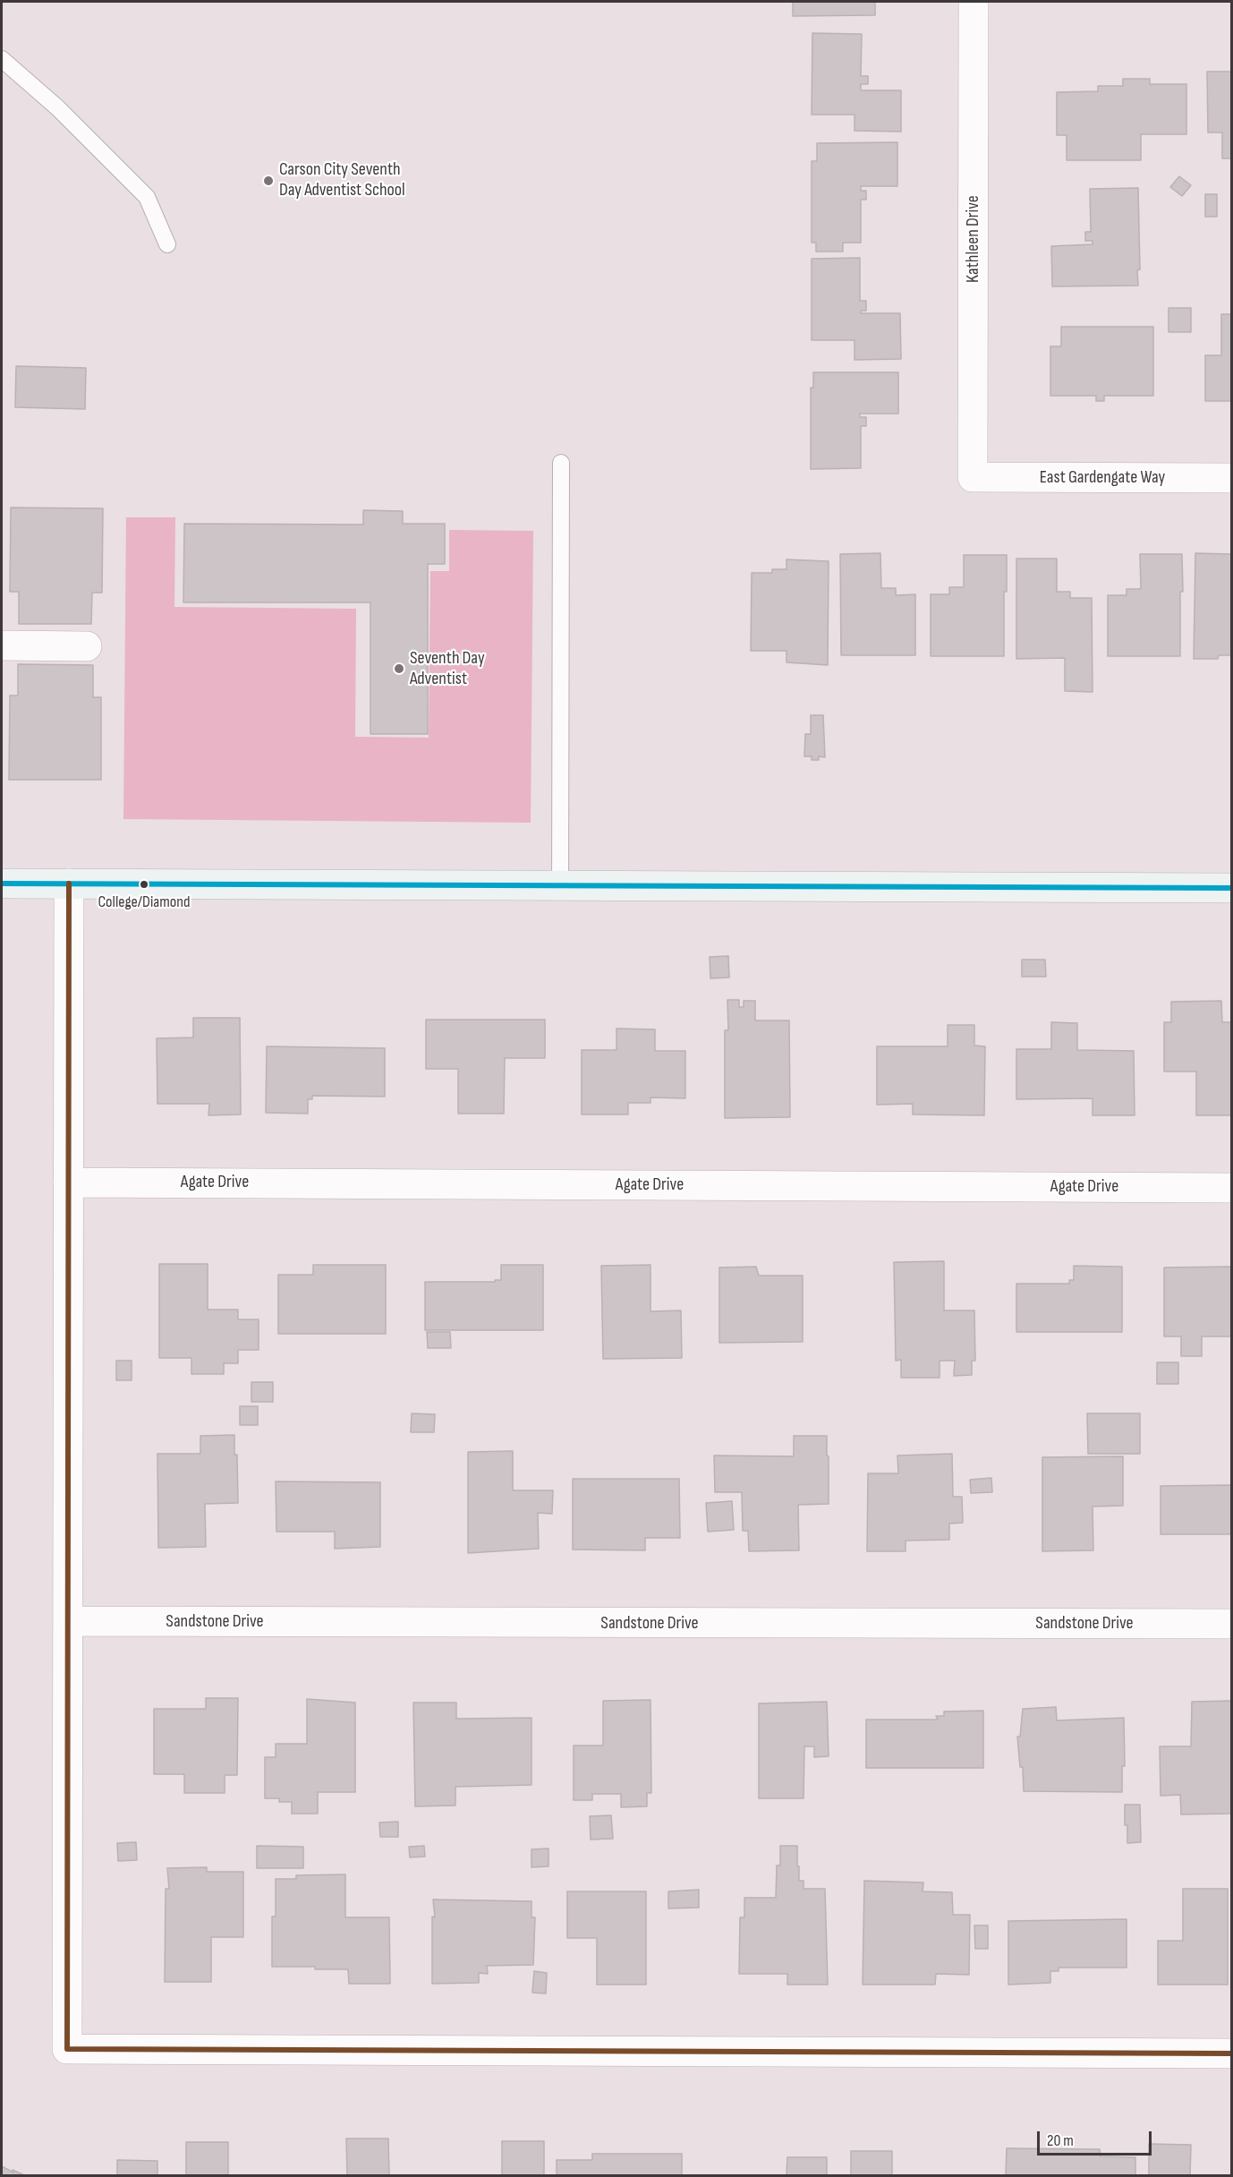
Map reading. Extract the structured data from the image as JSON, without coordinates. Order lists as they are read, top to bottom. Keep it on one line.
{"streets":{"street":["Kathleen Drive","East Gardengate Way","Agate Drive","Sandstone Drive"]},"crossings":[["Kathleen Drive","East Gardengate Way"]],"places":["Carson City Seventh Day Adventist School","Seventh Day Adventist","College/Diamond"],"scale_bar":"20 m"}
